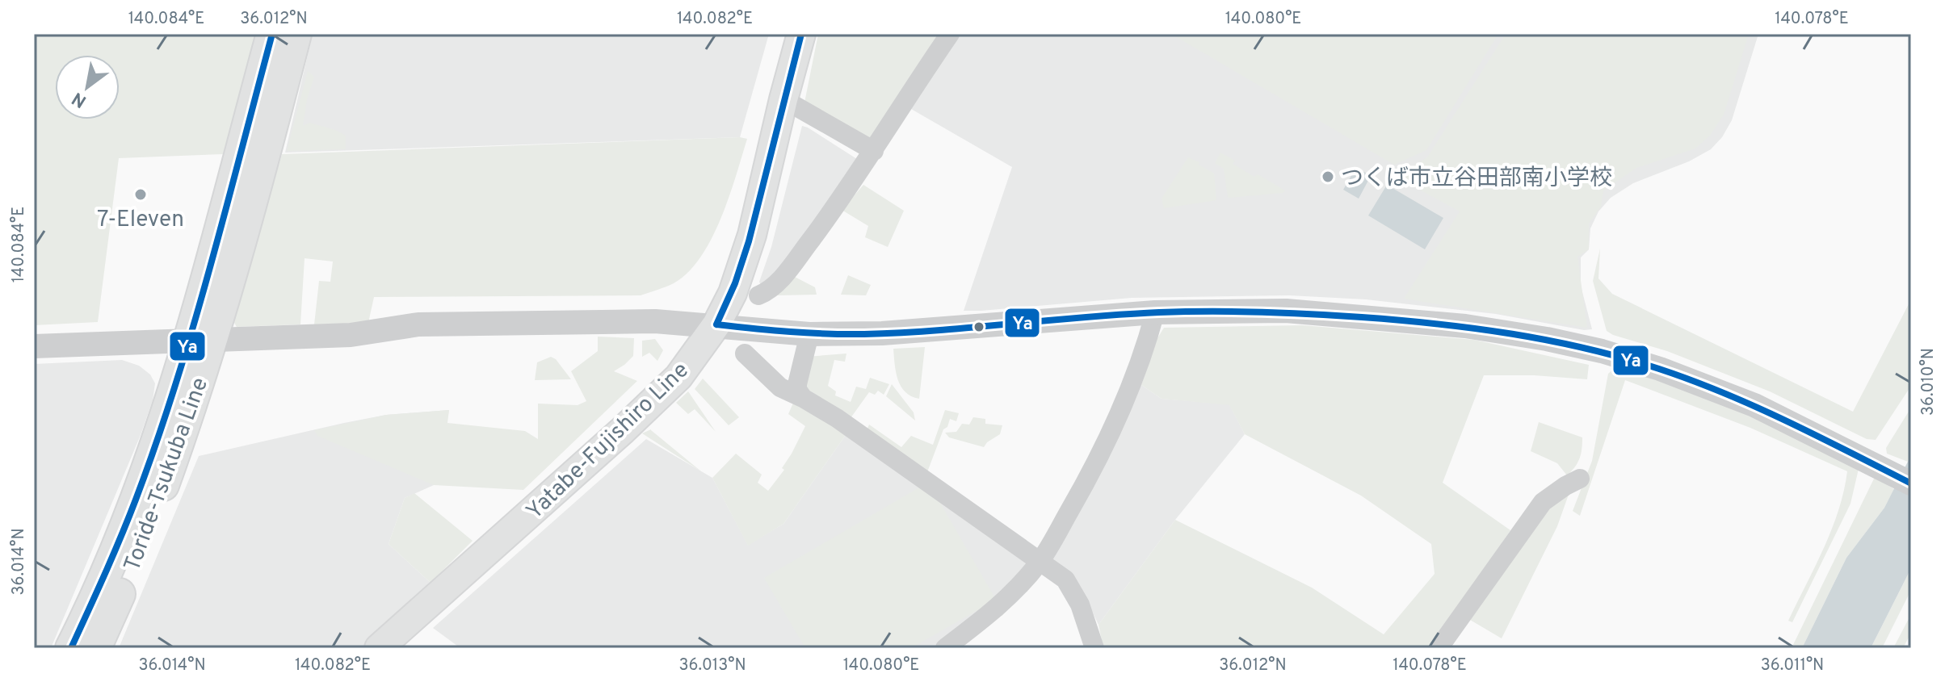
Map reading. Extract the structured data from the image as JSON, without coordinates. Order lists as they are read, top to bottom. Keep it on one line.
{"streets":{"main road":["Yatabe-Fujishiro Line","Toride-Tsukuba Line"]},"places":["つくば市立谷田部南小学校","7-Eleven"],"lines":["transit line Ya"],"north":"bottom left","coordinates":["140.084°E","36.012°N","140.082°E","140.080°E","140.078°E","36.010°N","36.014°N","36.013°N","36.011°N"]}
